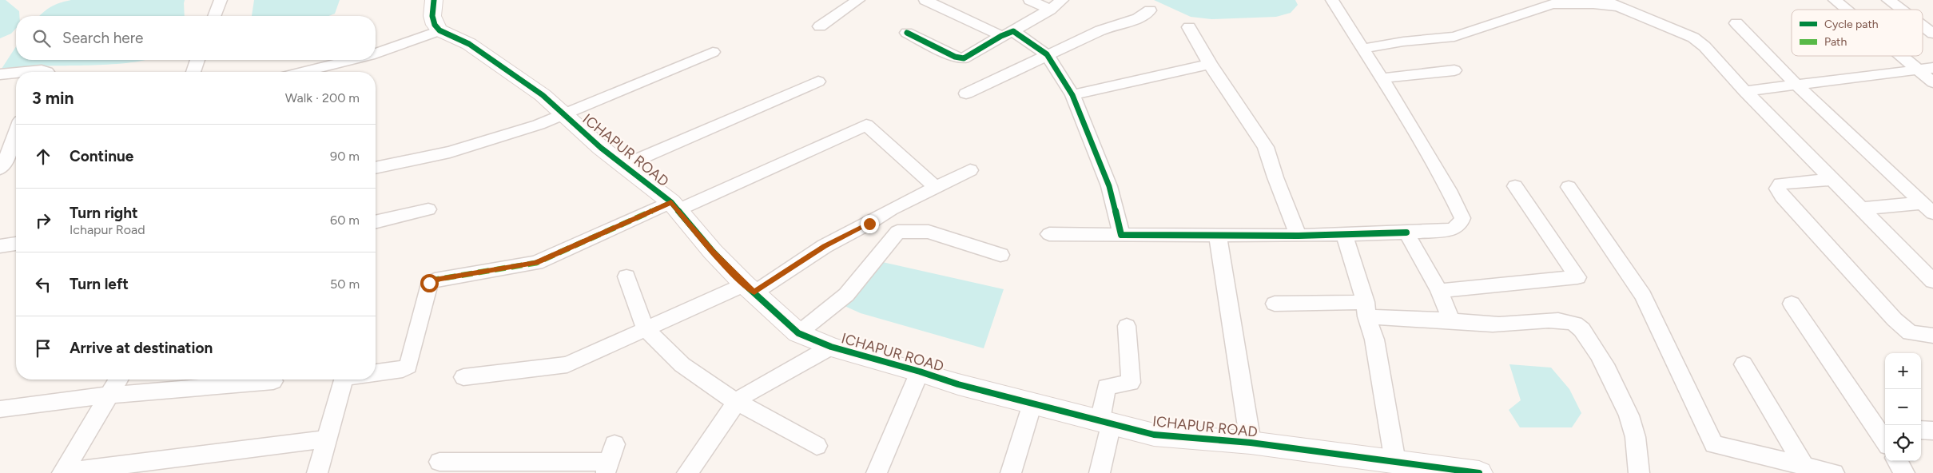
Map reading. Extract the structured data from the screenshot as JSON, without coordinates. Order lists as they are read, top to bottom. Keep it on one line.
{"streets":{"street":["ICHAPUR ROAD"]},"legend":["Cycle path","Path"],"page":{"search":"Search here","heading":["3 min","Walk · 200 m"],"list":[["Continue","90 m"],["Turn right","Ichapur Road","60 m"],["Turn left","50 m"],"Arrive at destination"],"map_buttons":["+","−"]}}
